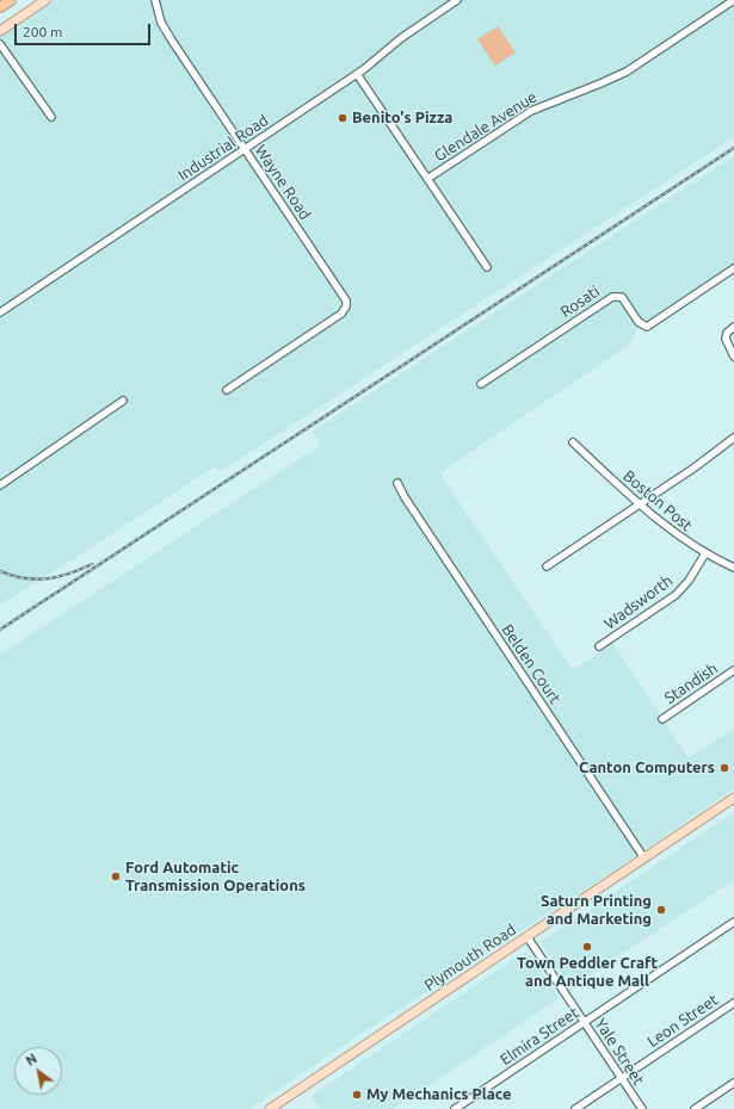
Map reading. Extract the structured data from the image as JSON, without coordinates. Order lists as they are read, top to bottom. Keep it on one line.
{"streets":{"main road":["Plymouth Road"],"street":["Glendale Avenue","Industrial Road","Wayne Road","Rosati","Boston Post","Wadsworth","Belden Court","Standish","Leon Street","Elmira Street","Yale Street"]},"crossings":[["Industrial Road","Wayne Road"],["Boston Post","Wadsworth"],["Belden Court","Plymouth Road"],["Plymouth Road","Yale Street"],["Leon Street","Yale Street"],["Elmira Street","Yale Street"]],"places":["Benito's Pizza","Canton Computers","Ford Automatic Transmission Operations","Saturn Printing and Marketing","Town Peddler Craft and Antique Mall","My Mechanics Place"],"scale_bar":"200 m","north":"top left"}
